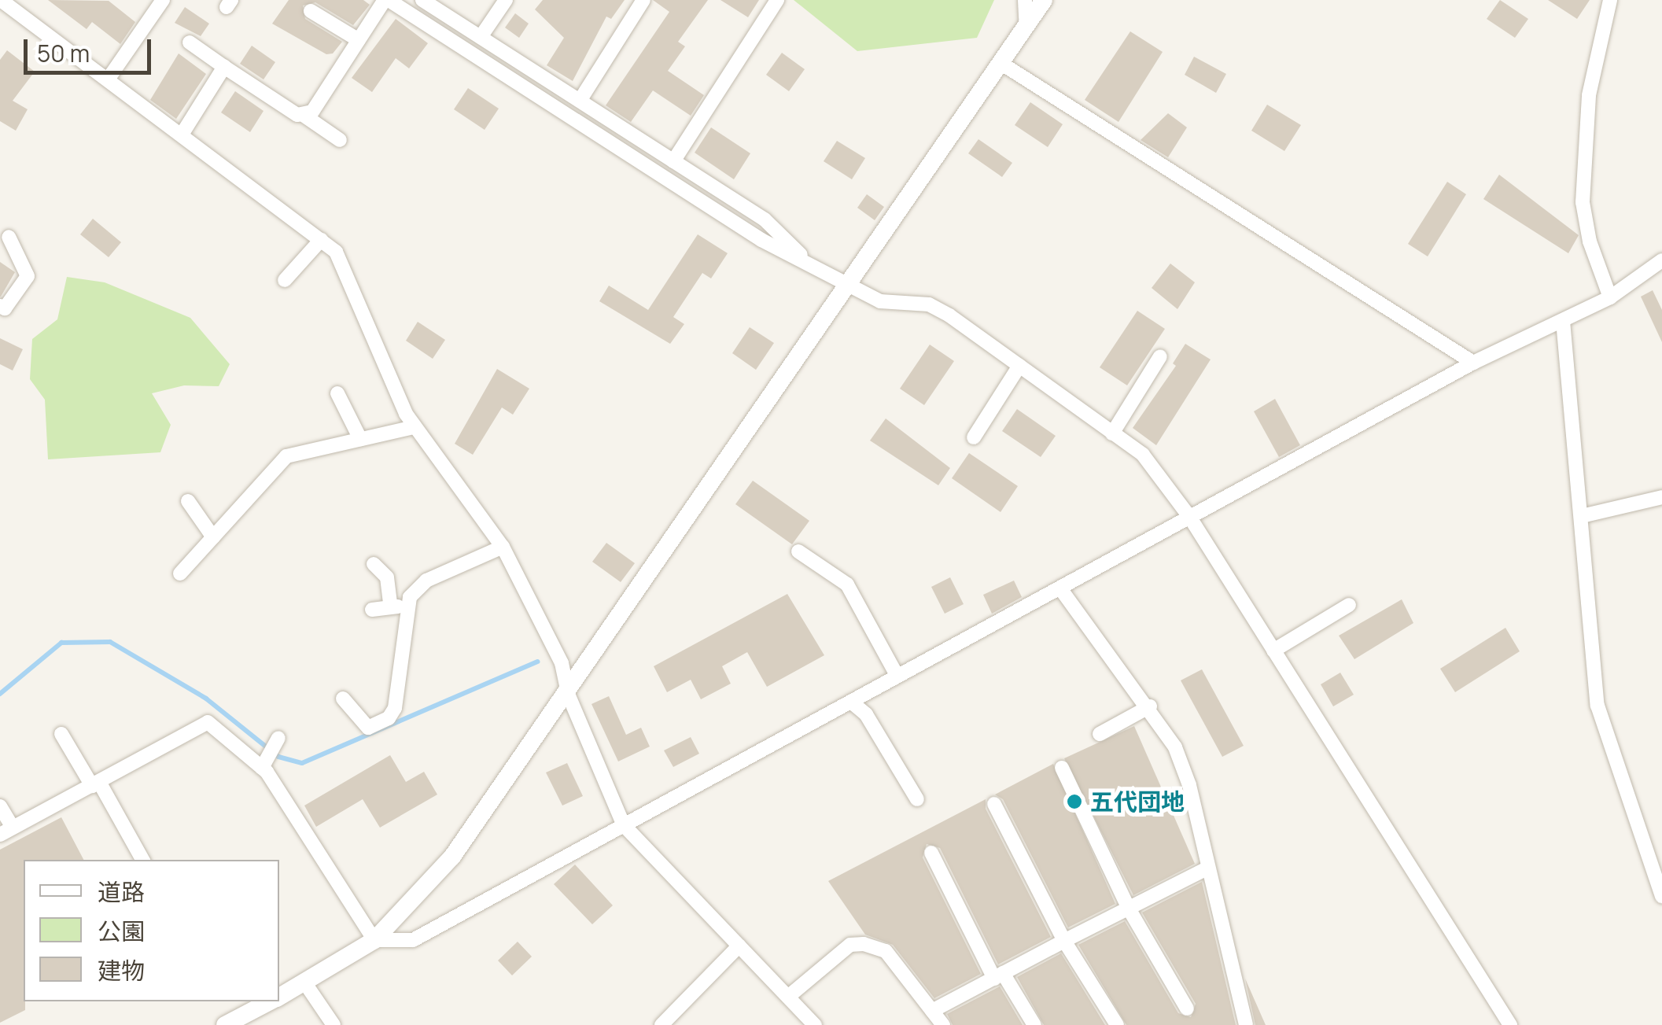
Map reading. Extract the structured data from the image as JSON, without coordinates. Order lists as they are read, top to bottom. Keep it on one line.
{"places":["五代団地"],"legend":["道路","公園","建物"],"scale_bar":"50 m"}
